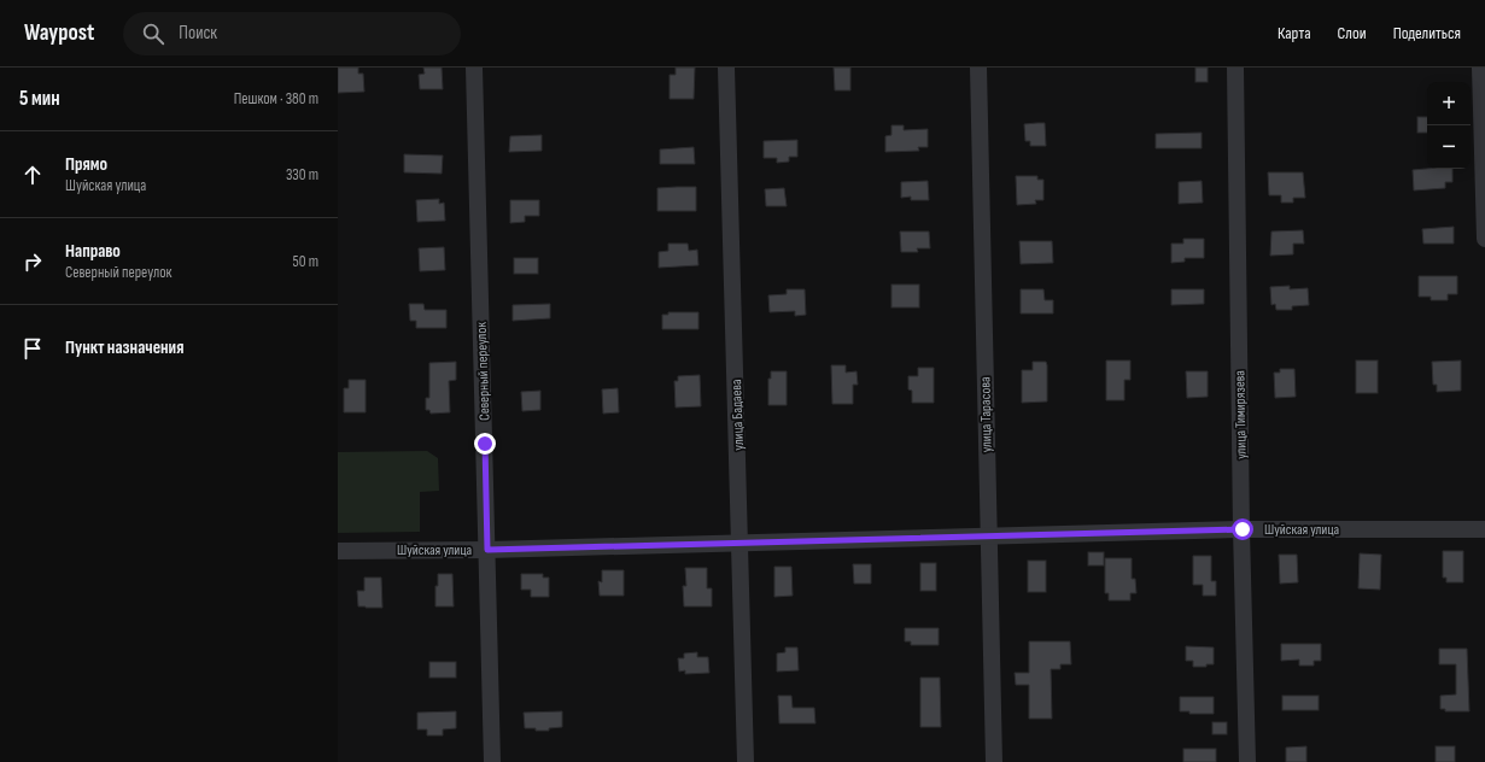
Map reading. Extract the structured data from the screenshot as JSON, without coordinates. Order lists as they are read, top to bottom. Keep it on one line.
{"streets":{"street":["Северный переулок","улица Бадаева","улица Тарасова","улица Тимирязева","Шуйская улица"]},"crossings":[["Северный переулок","Шуйская улица"],["улица Бадаева","Шуйская улица"],["улица Тарасова","Шуйская улица"],["улица Тимирязева","Шуйская улица"]],"page":{"header":"Waypost","search":"Поиск","nav":["Карта","Слои","Поделиться"],"heading":["5 мин","Пешком · 380 m"],"map_buttons":["+","−"],"list":[["Прямо","Шуйская улица","330 m"],["Направо","Северный переулок","50 m"],"Пункт назначения"]}}
